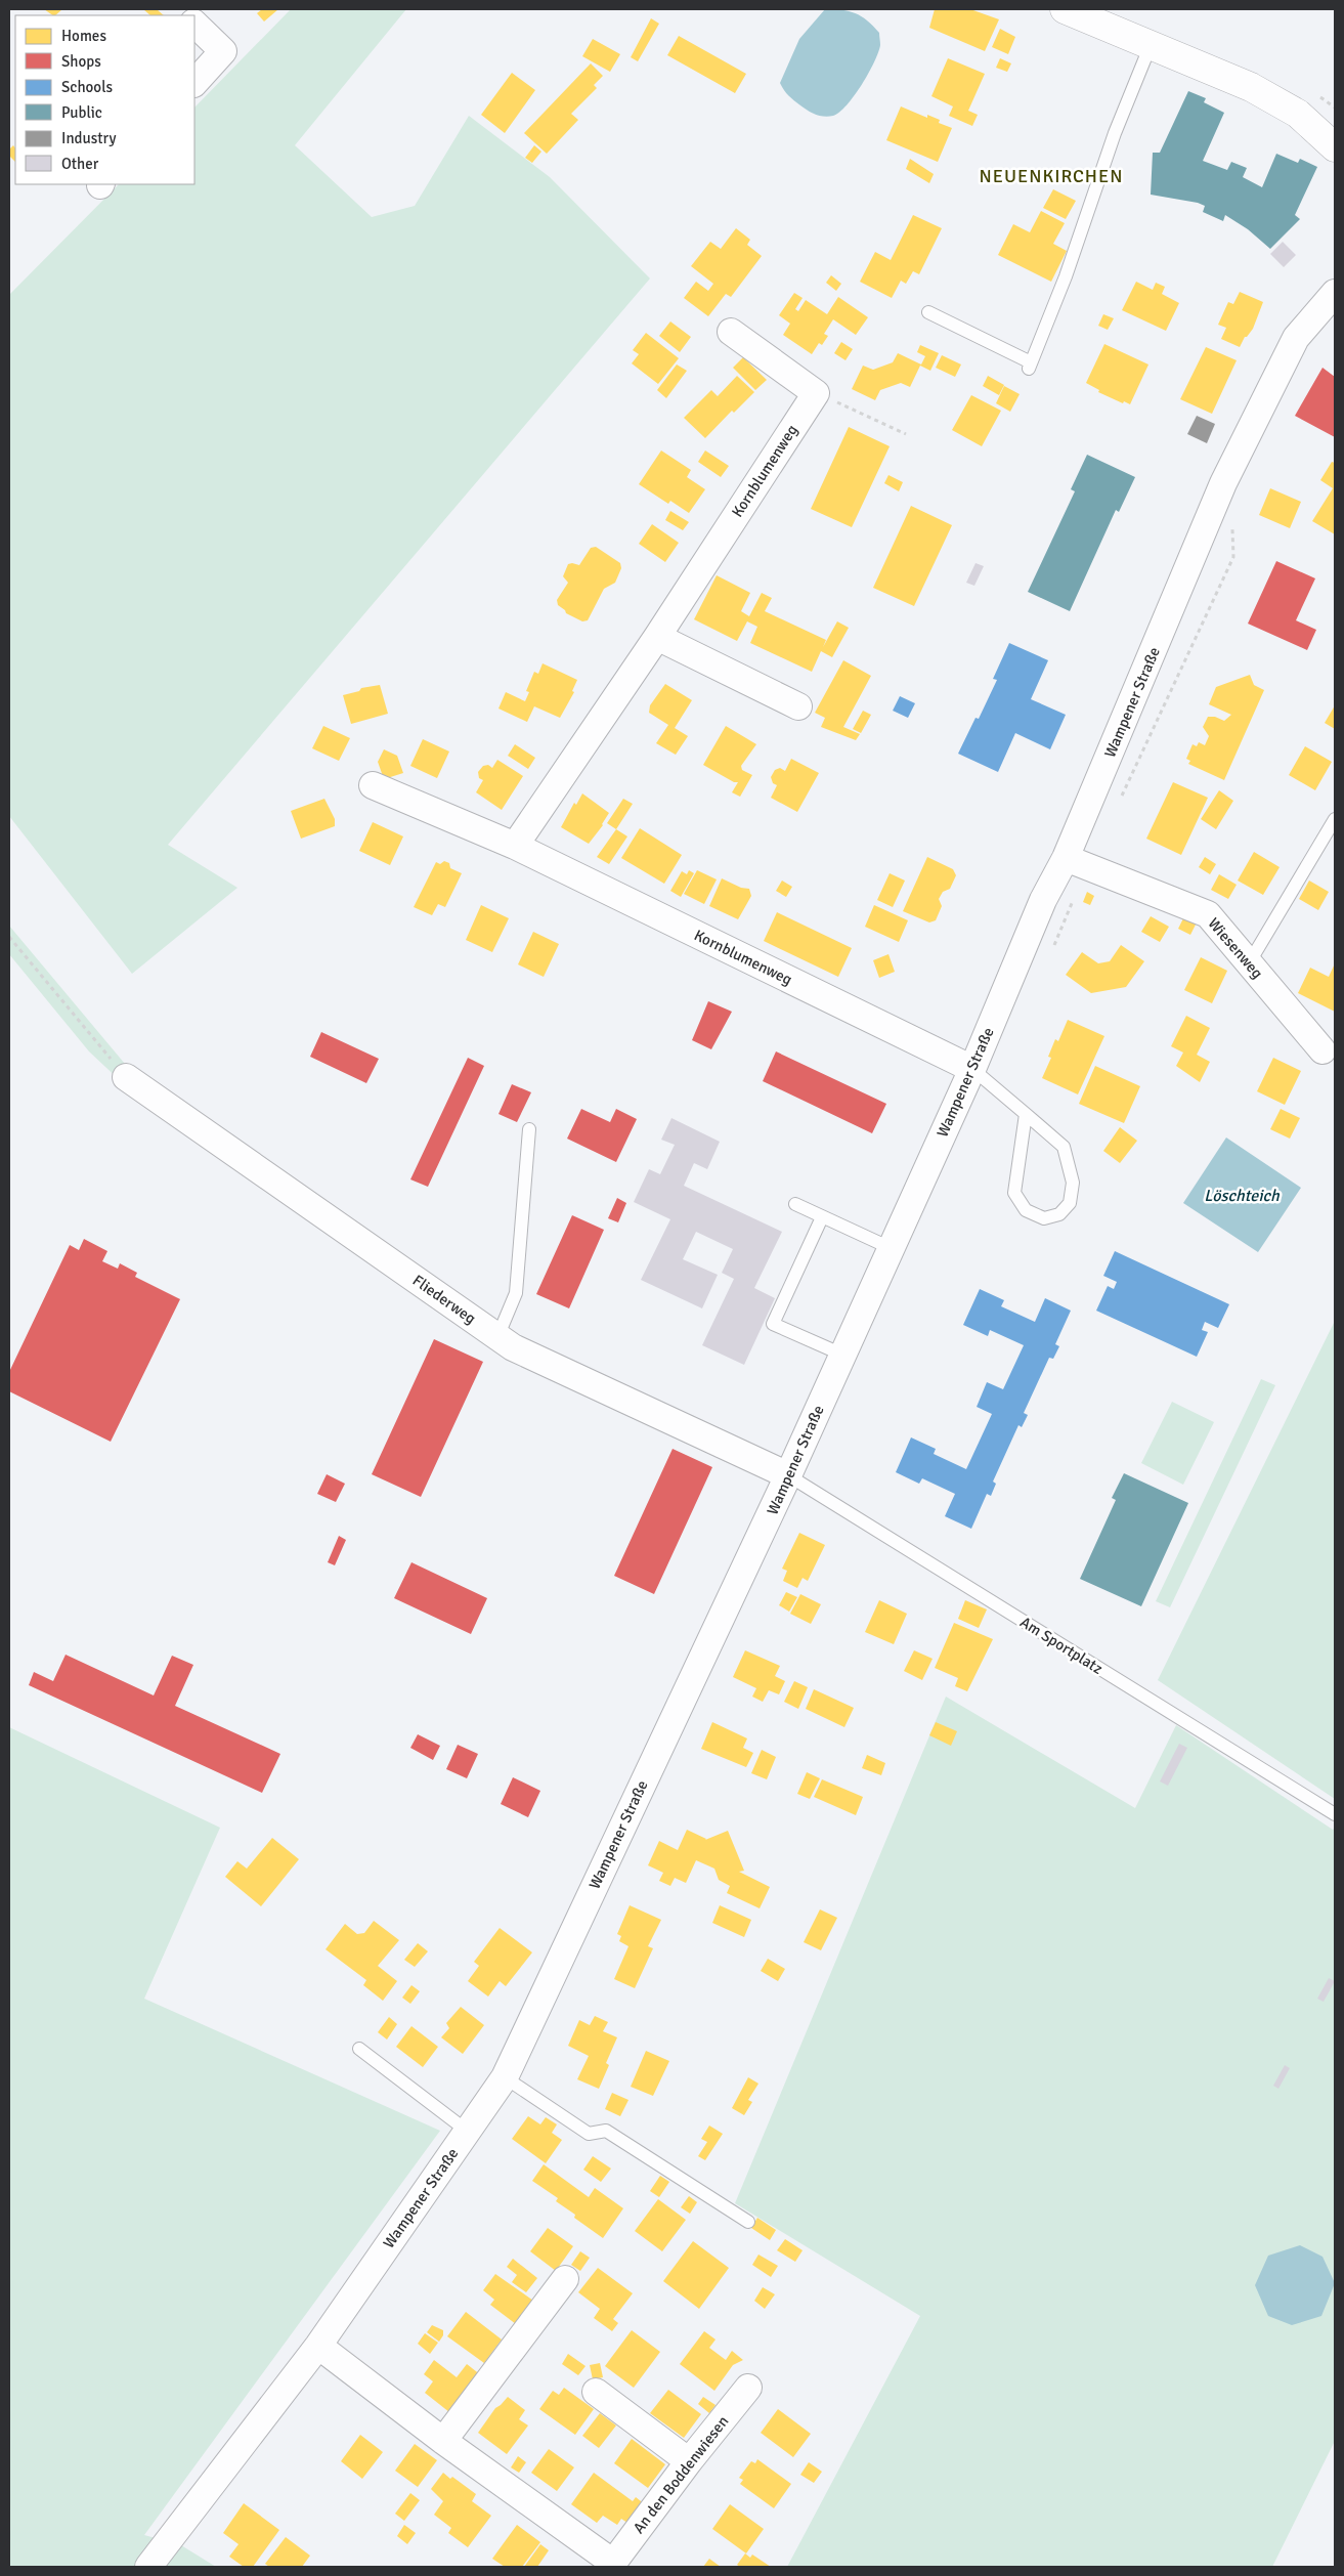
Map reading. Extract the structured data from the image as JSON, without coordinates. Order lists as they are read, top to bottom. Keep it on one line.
{"streets":{"street":["Kornblumenweg","Wampener Straße","Wiesenweg","Fliederweg","An den Boddenwiesen"],"lane":["Am Sportplatz"]},"crossings":[["Kornblumenweg","Wampener Straße"],["Wampener Straße","Wiesenweg"],["Wampener Straße","Fliederweg"],["Wampener Straße","Am Sportplatz"],["Wampener Straße","An den Boddenwiesen"],["Fliederweg","Am Sportplatz"]],"districts":["NEUENKIRCHEN"],"water":["Löschteich"],"legend":["Homes","Shops","Schools","Public","Industry","Other"]}
